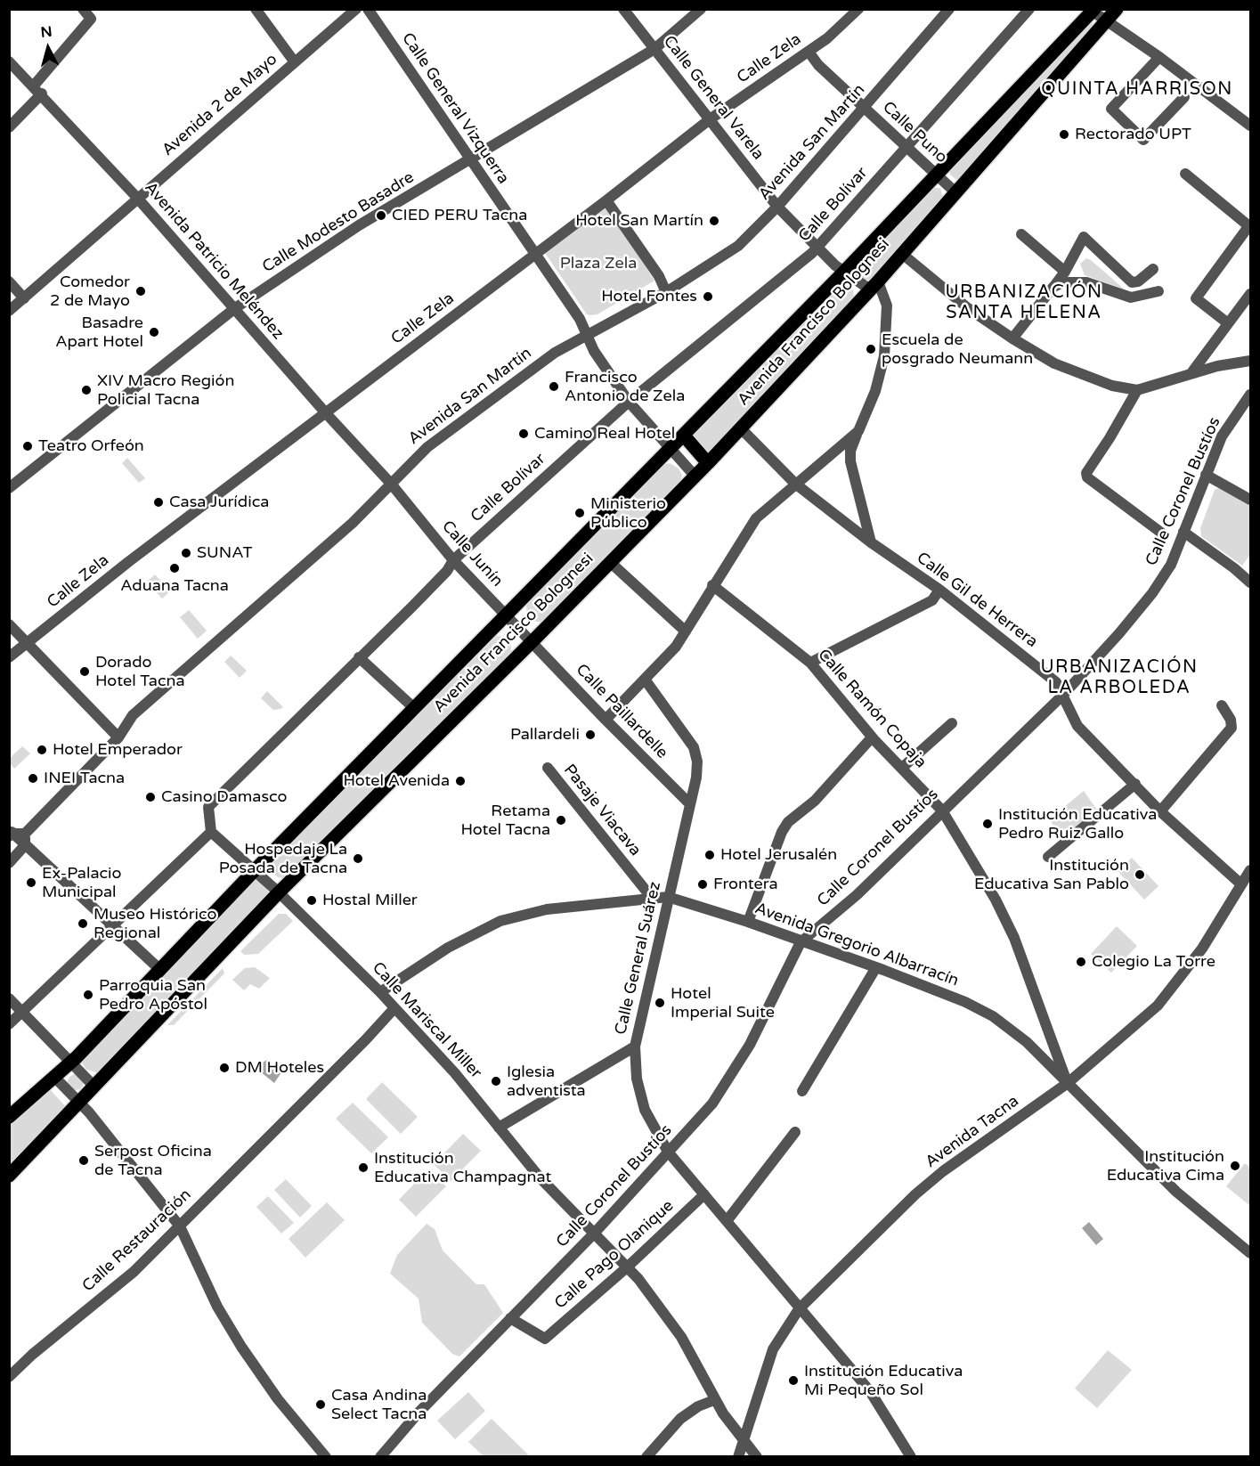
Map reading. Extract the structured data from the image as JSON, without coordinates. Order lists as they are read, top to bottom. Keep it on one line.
{"streets":{"main road":["Avenida Francisco Bolognesi"],"street":["Calle Zela","Calle General Varela","Avenida 2 de Mayo","Calle General Vizquerra","Calle Puno","Avenida San Martín","Calle Bolívar","Calle Modesto Basadre","Avenida Patricio Meléndez","Calle Coronel Bustíos","Calle Junín","Calle Gil de Herrera","Calle Ramón Copaja","Calle Paillardelle","Pasaje Viacava","Avenida Gregorio Albarracín","Calle General Suárez","Calle Mariscal Miller","Avenida Tacna","Calle Restauración","Calle Pago Olanique"]},"crossings":[["Calle Zela","Calle General Varela"],["Calle Zela","Calle General Vizquerra"],["Calle Zela","Calle Puno"],["Calle Zela","Avenida Patricio Meléndez"],["Calle General Varela","Avenida San Martín"],["Calle General Varela","Calle Bolívar"],["Calle General Varela","Calle Modesto Basadre"],["Calle General Varela","Avenida Francisco Bolognesi"],["Avenida 2 de Mayo","Avenida Patricio Meléndez"],["Calle General Vizquerra","Avenida San Martín"],["Calle General Vizquerra","Calle Bolívar"],["Calle General Vizquerra","Calle Modesto Basadre"],["Calle General Vizquerra","Avenida Francisco Bolognesi"],["Calle Puno","Avenida San Martín"],["Calle Puno","Calle Bolívar"],["Calle Puno","Avenida Francisco Bolognesi"],["Avenida San Martín","Avenida Patricio Meléndez"],["Avenida San Martín","Calle Junín"],["Calle Bolívar","Calle Junín"],["Calle Bolívar","Calle Mariscal Miller"],["Calle Modesto Basadre","Avenida Patricio Meléndez"],["Avenida Patricio Meléndez","Calle Junín"],["Avenida Francisco Bolognesi","Calle Junín"],["Avenida Francisco Bolognesi","Calle Gil de Herrera"],["Avenida Francisco Bolognesi","Calle Paillardelle"],["Avenida Francisco Bolognesi","Calle Mariscal Miller"],["Calle Coronel Bustíos","Calle Gil de Herrera"],["Calle Coronel Bustíos","Calle Ramón Copaja"],["Calle Coronel Bustíos","Avenida Gregorio Albarracín"],["Calle Coronel Bustíos","Calle General Suárez"],["Calle Coronel Bustíos","Calle Mariscal Miller"],["Calle Coronel Bustíos","Calle Pago Olanique"],["Calle Junín","Calle Paillardelle"],["Calle Gil de Herrera","Avenida Tacna"],["Calle Ramón Copaja","Avenida Gregorio Albarracín"],["Calle Ramón Copaja","Avenida Tacna"],["Calle Paillardelle","Calle General Suárez"],["Pasaje Viacava","Avenida Gregorio Albarracín"],["Avenida Gregorio Albarracín","Calle General Suárez"],["Avenida Gregorio Albarracín","Calle Mariscal Miller"],["Avenida Gregorio Albarracín","Avenida Tacna"],["Calle General Suárez","Avenida Tacna"],["Calle General Suárez","Calle Pago Olanique"],["Calle Mariscal Miller","Avenida Tacna"],["Calle Mariscal Miller","Calle Restauración"],["Calle Mariscal Miller","Calle Pago Olanique"]],"districts":["QUINTA HARRISON","URBANIZACIÓN SANTA HELENA","URBANIZACIÓN LA ARBOLEDA"],"parks":["Plaza Zela"],"places":["Rectorado UPT","CIED PERU Tacna","Hotel San Martín","Comedor 2 de Mayo","Hotel Fontes","Basadre Apart Hotel","Escuela de posgrado Neumann","Francisco Antonio de Zela","XIV Macro Región Policial Tacna","Camino Real Hotel","Teatro Orfeón","Casa Jurídica","Ministerio Público","SUNAT","Aduana Tacna","Dorado Hotel Tacna","Pallardeli","Hotel Emperador","INEI Tacna","Hotel Avenida","Casino Damasco","Retama Hotel Tacna","Institución Educativa Pedro Ruiz Gallo","Hotel Jerusalén","Hospedaje La Posada de Tacna","Institución Educativa San Pablo","Ex-Palacio Municipal","Frontera","Hostal Miller","Museo Histórico Regional","Colegio La Torre","Parroquia San Pedro Apóstol","Hotel Imperial Suite","DM Hoteles","Iglesia adventista","Serpost Oficina de Tacna","Institución Educativa Cima","Institución Educativa Champagnat","Institución Educativa Mi Pequeño Sol","Casa Andina Select Tacna"],"north":"top"}
